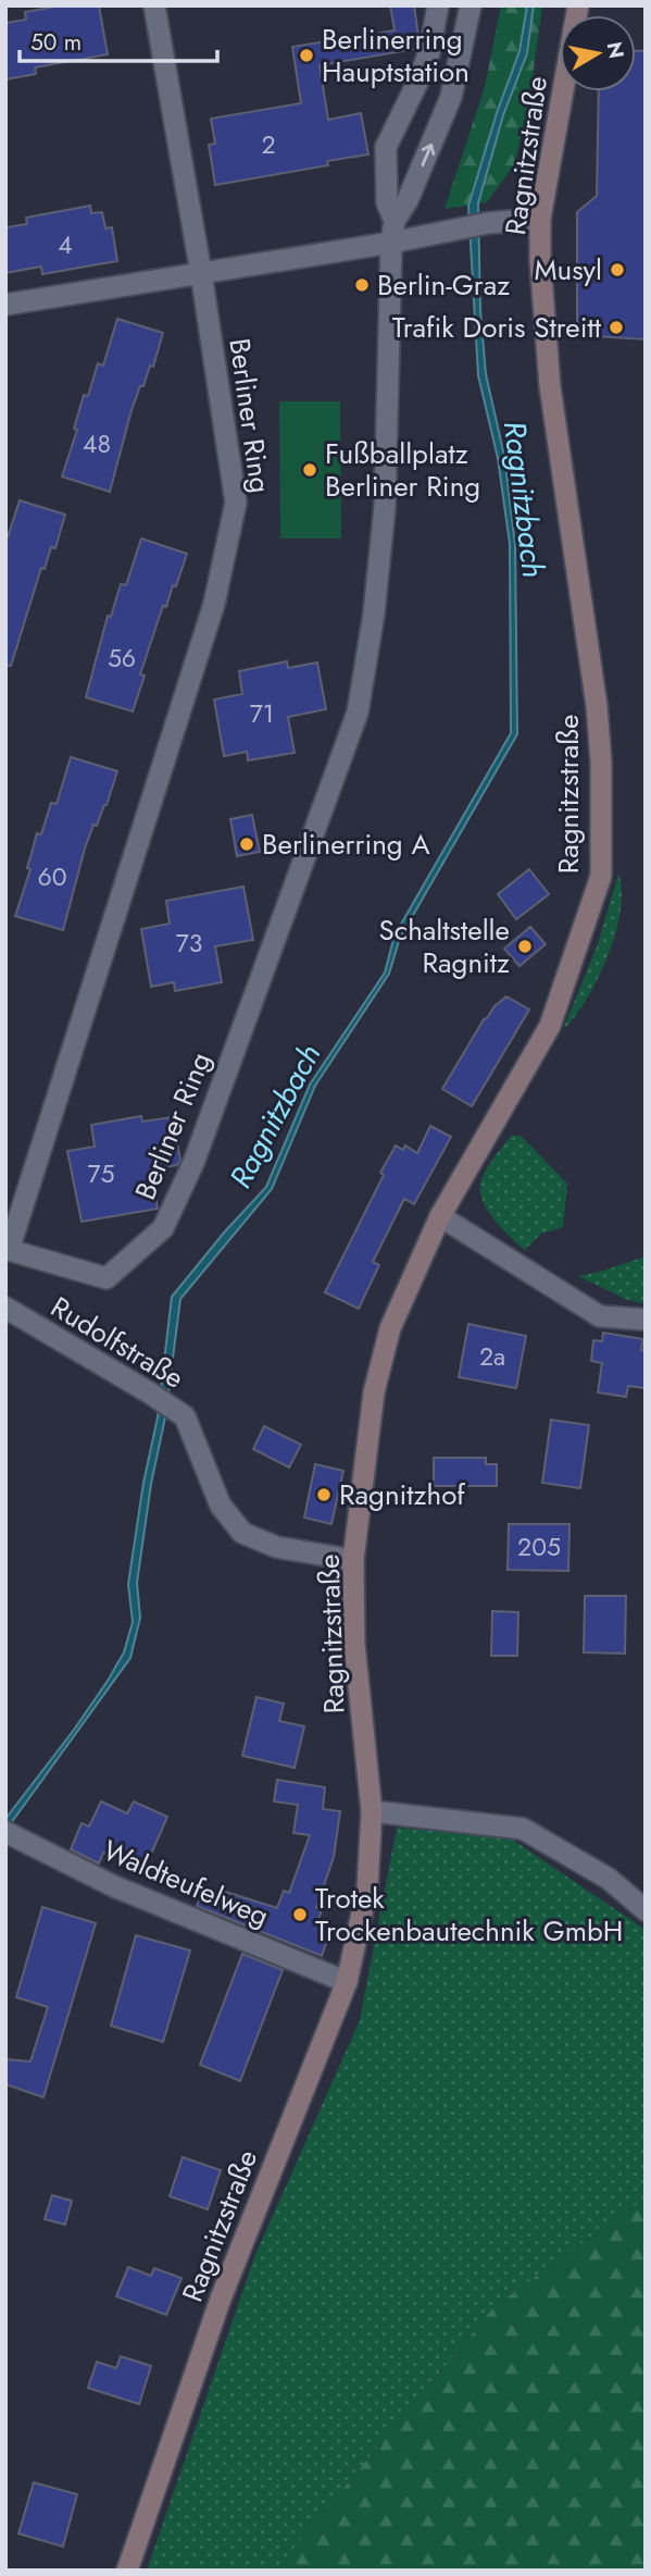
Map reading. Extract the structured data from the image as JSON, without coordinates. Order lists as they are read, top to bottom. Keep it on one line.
{"streets":{"main road":["Ragnitzstraße"],"street":["Berliner Ring","Rudolfstraße","Waldteufelweg"]},"crossings":[["Ragnitzstraße","Rudolfstraße"],["Ragnitzstraße","Waldteufelweg"]],"water":["Ragnitzbach"],"places":["Berlinerring Hauptstation","Musyl","Berlin-Graz","Trafik Doris Streitt","Fußballplatz Berliner Ring","Berlinerring A","Schaltstelle Ragnitz","Ragnitzhof","Trotek Trockenbautechnik GmbH"],"house_numbers":["2","4","48","56","71","60","73","75","2a","205"],"scale_bar":"50 m","north":"right"}
